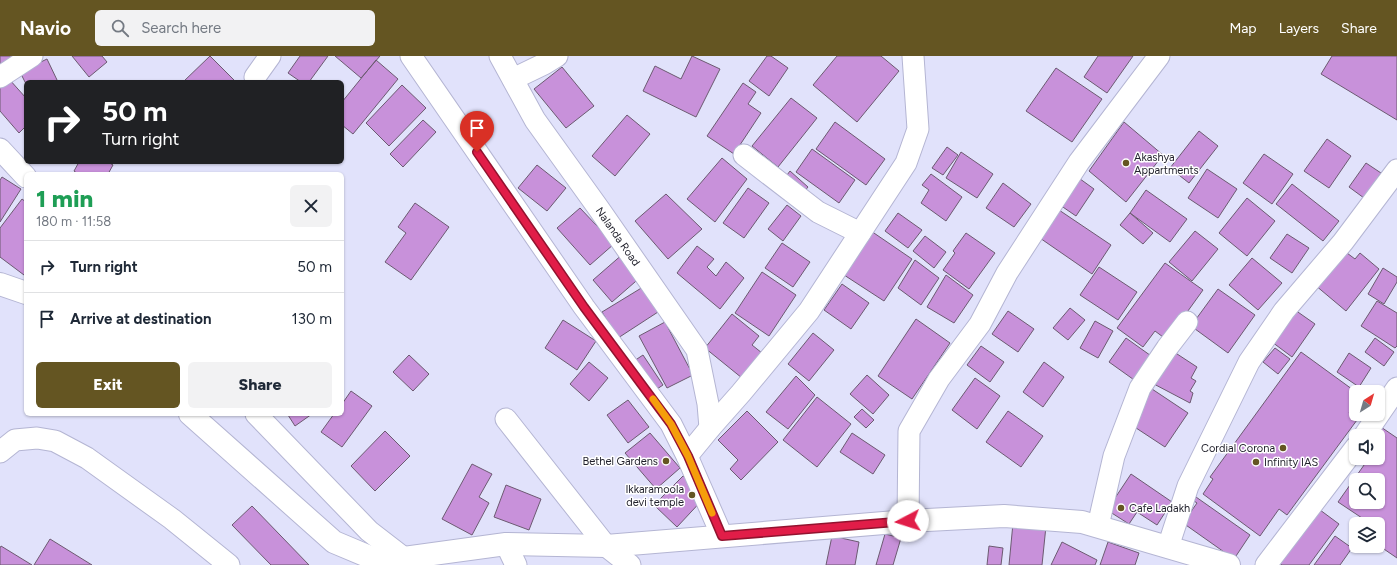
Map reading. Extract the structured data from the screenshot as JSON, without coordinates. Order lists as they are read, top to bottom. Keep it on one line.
{"streets":{"street":["Nalanda Road"]},"places":["Akashya Appartments","Cordial Corona","Bethel Gardens","Infinity IAS","Ikkaramoola devi temple","Cafe Ladakh"],"north":"top right","page":{"header":"Navio","search":"Search here","nav":["Map","Layers","Share"],"turn":["50 m","Turn right"],"heading":["1 min","180 m · 11:58"],"list":[{"name":"Turn right","value":"50 m"},{"name":"Arrive at destination","value":"130 m"}],"buttons":["Exit","Share"]}}
